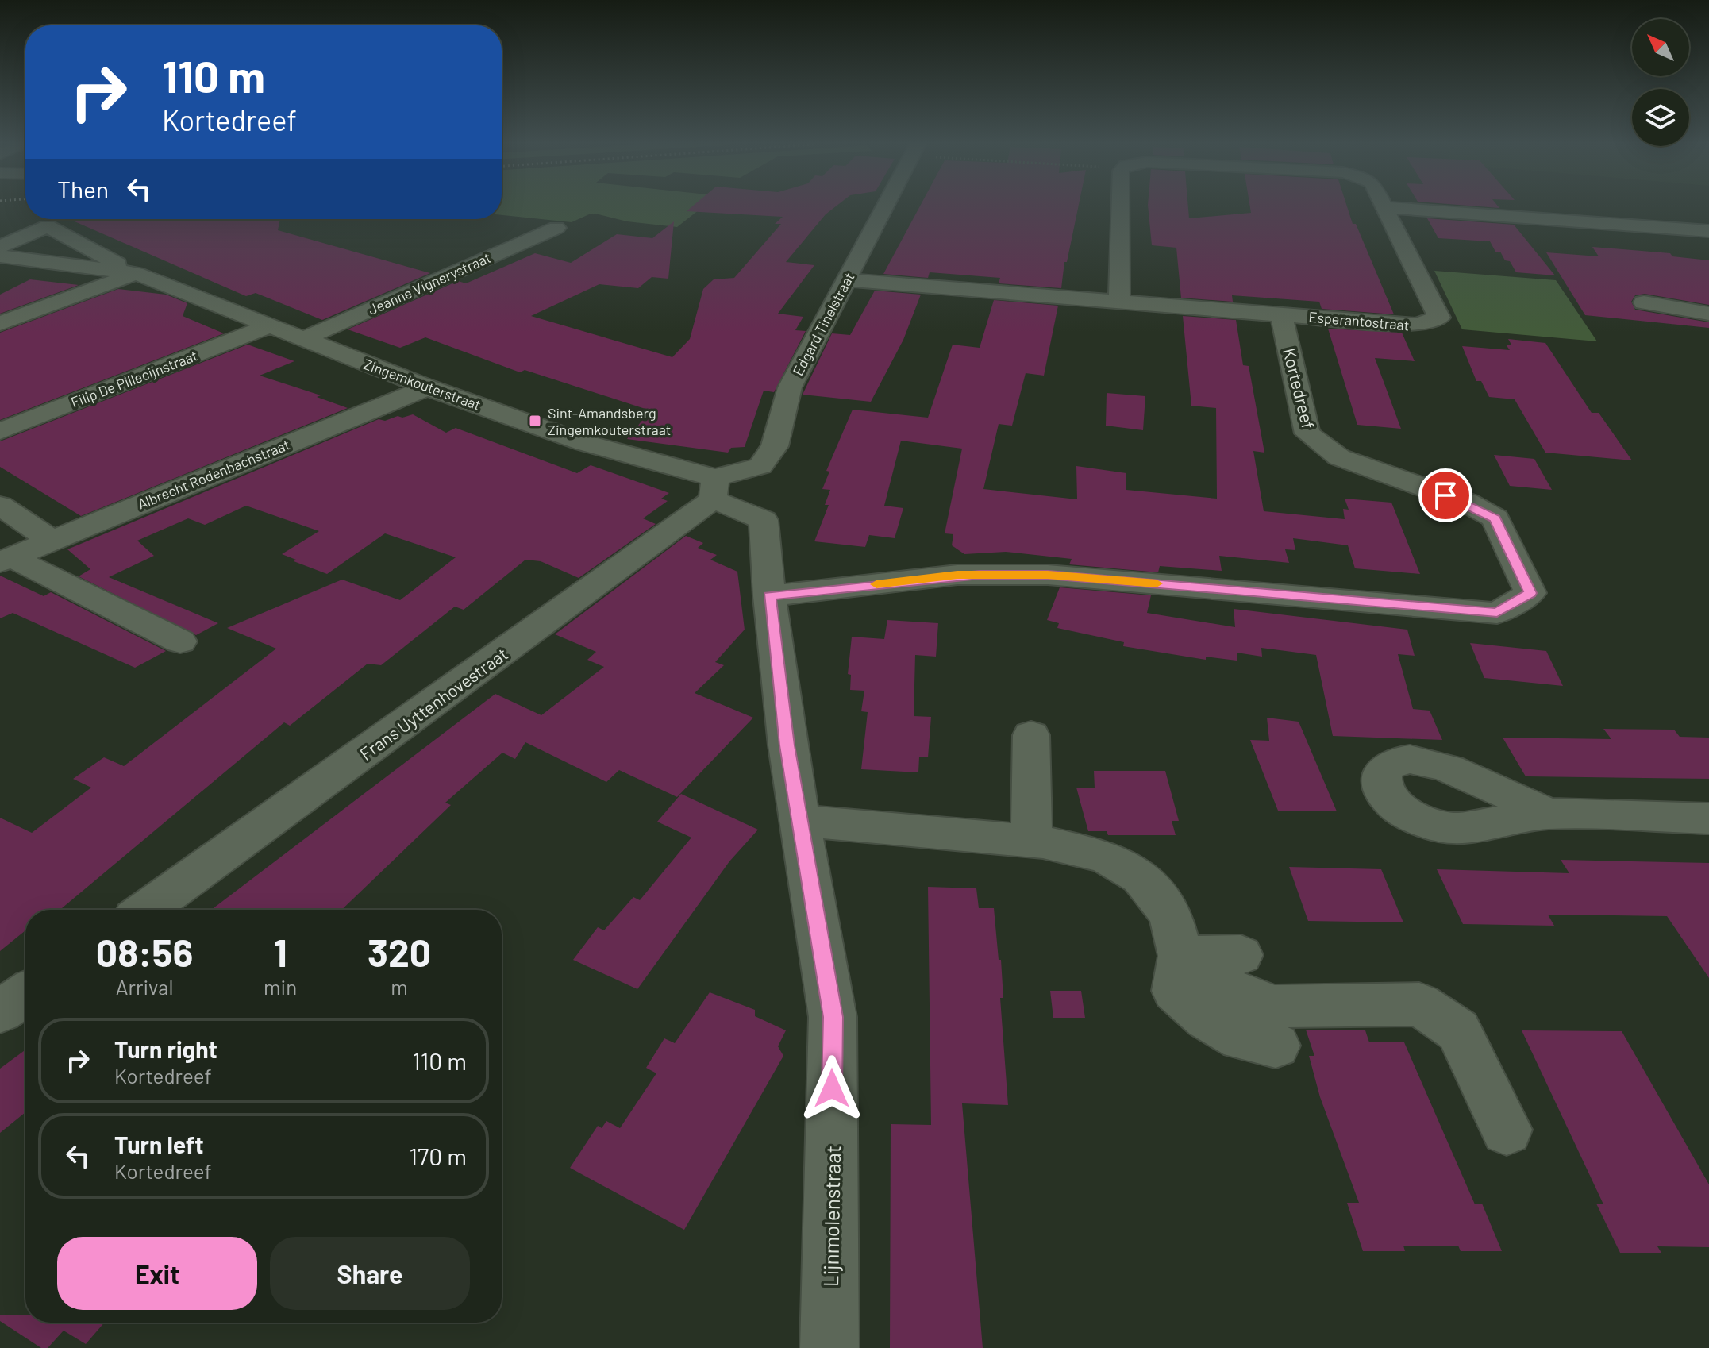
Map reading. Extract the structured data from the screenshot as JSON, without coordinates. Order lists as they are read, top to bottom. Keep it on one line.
{"streets":{"street":["Jeanne Vignerystraat","Esperantostraat","Edgard Tinelstraat","Filip De Pillecijnstraat","Zingemkouterstraat","Kortedreef","Albrecht Rodenbachstraat","Frans Uyttenhovestraat","Lijnmolenstraat"]},"crossings":[["Jeanne Vignerystraat","Zingemkouterstraat"],["Esperantostraat","Edgard Tinelstraat"],["Esperantostraat","Kortedreef"],["Edgard Tinelstraat","Zingemkouterstraat"],["Edgard Tinelstraat","Frans Uyttenhovestraat"],["Edgard Tinelstraat","Lijnmolenstraat"],["Filip De Pillecijnstraat","Zingemkouterstraat"],["Zingemkouterstraat","Albrecht Rodenbachstraat"],["Zingemkouterstraat","Frans Uyttenhovestraat"],["Zingemkouterstraat","Lijnmolenstraat"],["Kortedreef","Lijnmolenstraat"],["Frans Uyttenhovestraat","Lijnmolenstraat"]],"places":{"transit":["Sint-Amandsberg Zingemkouterstraat"]},"north":"top left","page":{"turn":["110 m","Kortedreef"],"then":"Then","eta":["08:56","Arrival","1","min","320","m"],"list":[{"name":"Turn right","note":"Kortedreef","value":"110 m"},{"name":"Turn left","note":"Kortedreef","value":"170 m"}],"buttons":["Exit","Share"]}}
